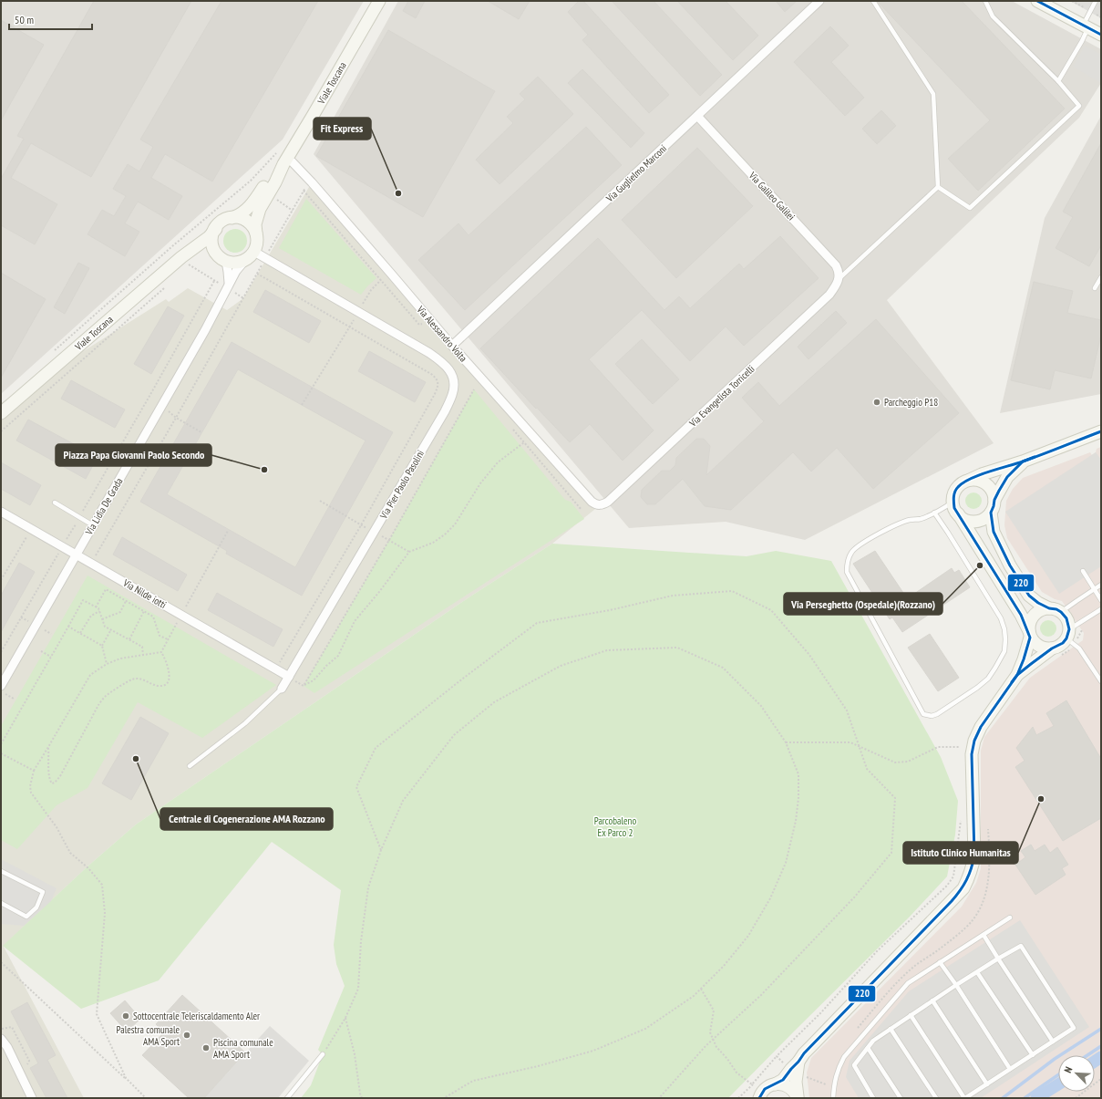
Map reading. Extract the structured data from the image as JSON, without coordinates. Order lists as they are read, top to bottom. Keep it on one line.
{"streets":{"street":["Viale Toscana","Via Guglielmo Marconi","Via Galileo Galilei","Via Alessandro Volta","Via Evangelista Torricelli","Via Pier Paolo Pasolini","Via Lidia De Grada","Via Nilde iotti"]},"crossings":[["Viale Toscana","Via Alessandro Volta"],["Viale Toscana","Via Pier Paolo Pasolini"],["Viale Toscana","Via Lidia De Grada"],["Via Guglielmo Marconi","Via Galileo Galilei"],["Via Guglielmo Marconi","Via Alessandro Volta"],["Via Galileo Galilei","Via Evangelista Torricelli"],["Via Alessandro Volta","Via Evangelista Torricelli"],["Via Pier Paolo Pasolini","Via Lidia De Grada"],["Via Pier Paolo Pasolini","Via Nilde iotti"],["Via Lidia De Grada","Via Nilde iotti"]],"parks":["Parcobaleno Ex Parco 2"],"places":["Fit Express","Parcheggio P18","Piazza Papa Giovanni Paolo Secondo","Via Perseghetto (Ospedale)(Rozzano)","Centrale di Cogenerazione AMA Rozzano","Istituto Clinico Humanitas","Sottocentrale Teleriscaldamento Aler","Palestra comunale AMA Sport","Piscina comunale AMA Sport"],"lines":["transit line 220"],"scale_bar":"50 m","north":"top left"}
